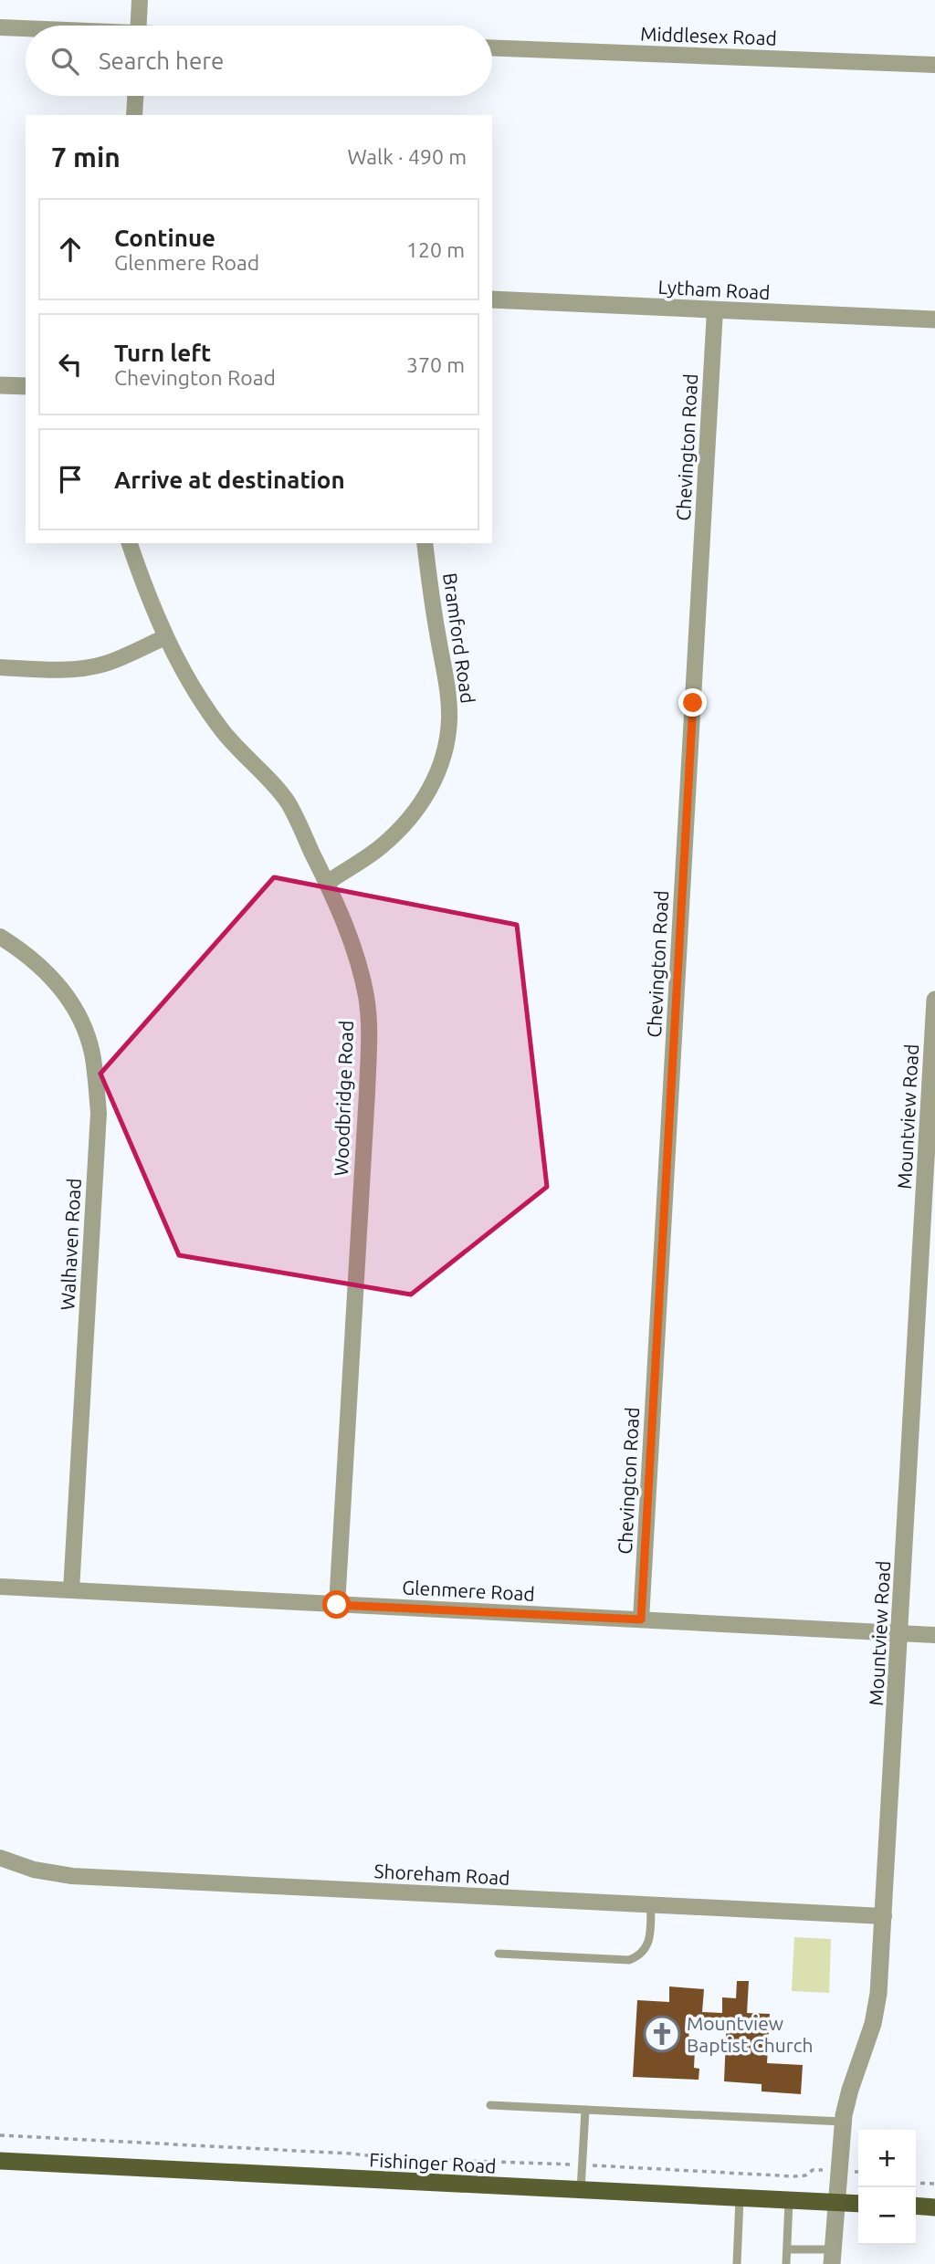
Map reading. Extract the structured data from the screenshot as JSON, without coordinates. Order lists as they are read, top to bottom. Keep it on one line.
{"streets":{"main road":["Fishinger Road"],"street":["Middlesex Road","Lytham Road","Chevington Road","Bramford Road","Woodbridge Road","Mountview Road","Walhaven Road","Glenmere Road","Shoreham Road"]},"crossings":[["Lytham Road","Chevington Road"],["Chevington Road","Glenmere Road"],["Bramford Road","Woodbridge Road"],["Woodbridge Road","Glenmere Road"],["Mountview Road","Glenmere Road"],["Mountview Road","Shoreham Road"],["Mountview Road","Fishinger Road"],["Walhaven Road","Glenmere Road"]],"places":{"church":["Mountview Baptist Church"]},"page":{"search":"Search here","heading":["7 min","Walk · 490 m"],"list":[["Continue","Glenmere Road","120 m"],["Turn left","Chevington Road","370 m"],"Arrive at destination"],"map_buttons":["+","−"]}}
